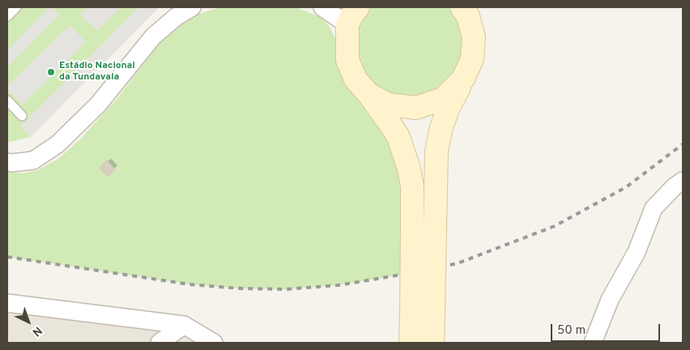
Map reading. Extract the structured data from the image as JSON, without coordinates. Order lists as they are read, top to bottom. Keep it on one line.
{"places":["Estádio Nacional da Tundavala"],"scale_bar":"50 m","north":"bottom right"}
